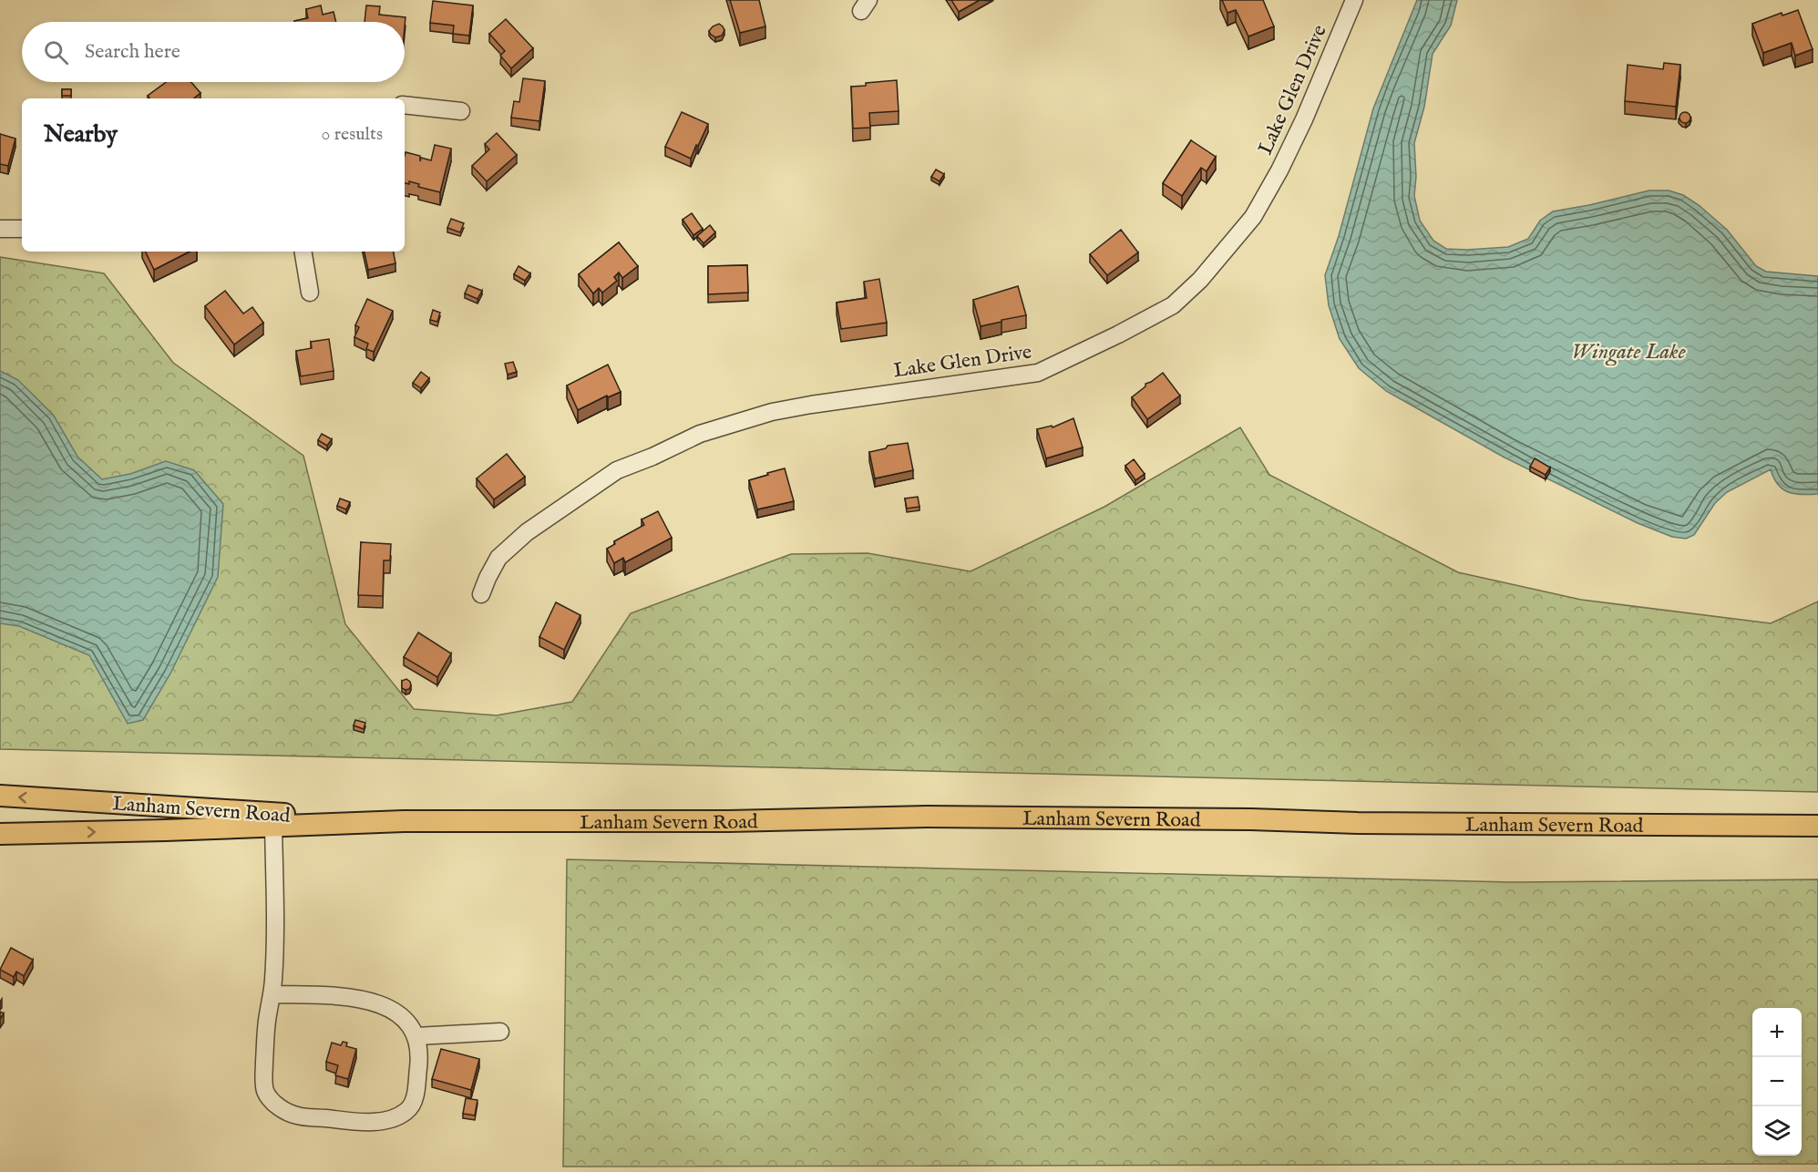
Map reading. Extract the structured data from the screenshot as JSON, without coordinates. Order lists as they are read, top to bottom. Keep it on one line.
{"streets":{"main road":["Lanham Severn Road"],"street":["Lake Glen Drive"]},"water":["Wingate Lake"],"page":{"search":"Search here","heading":["Nearby","0 results"],"map_buttons":["+","−"]}}
